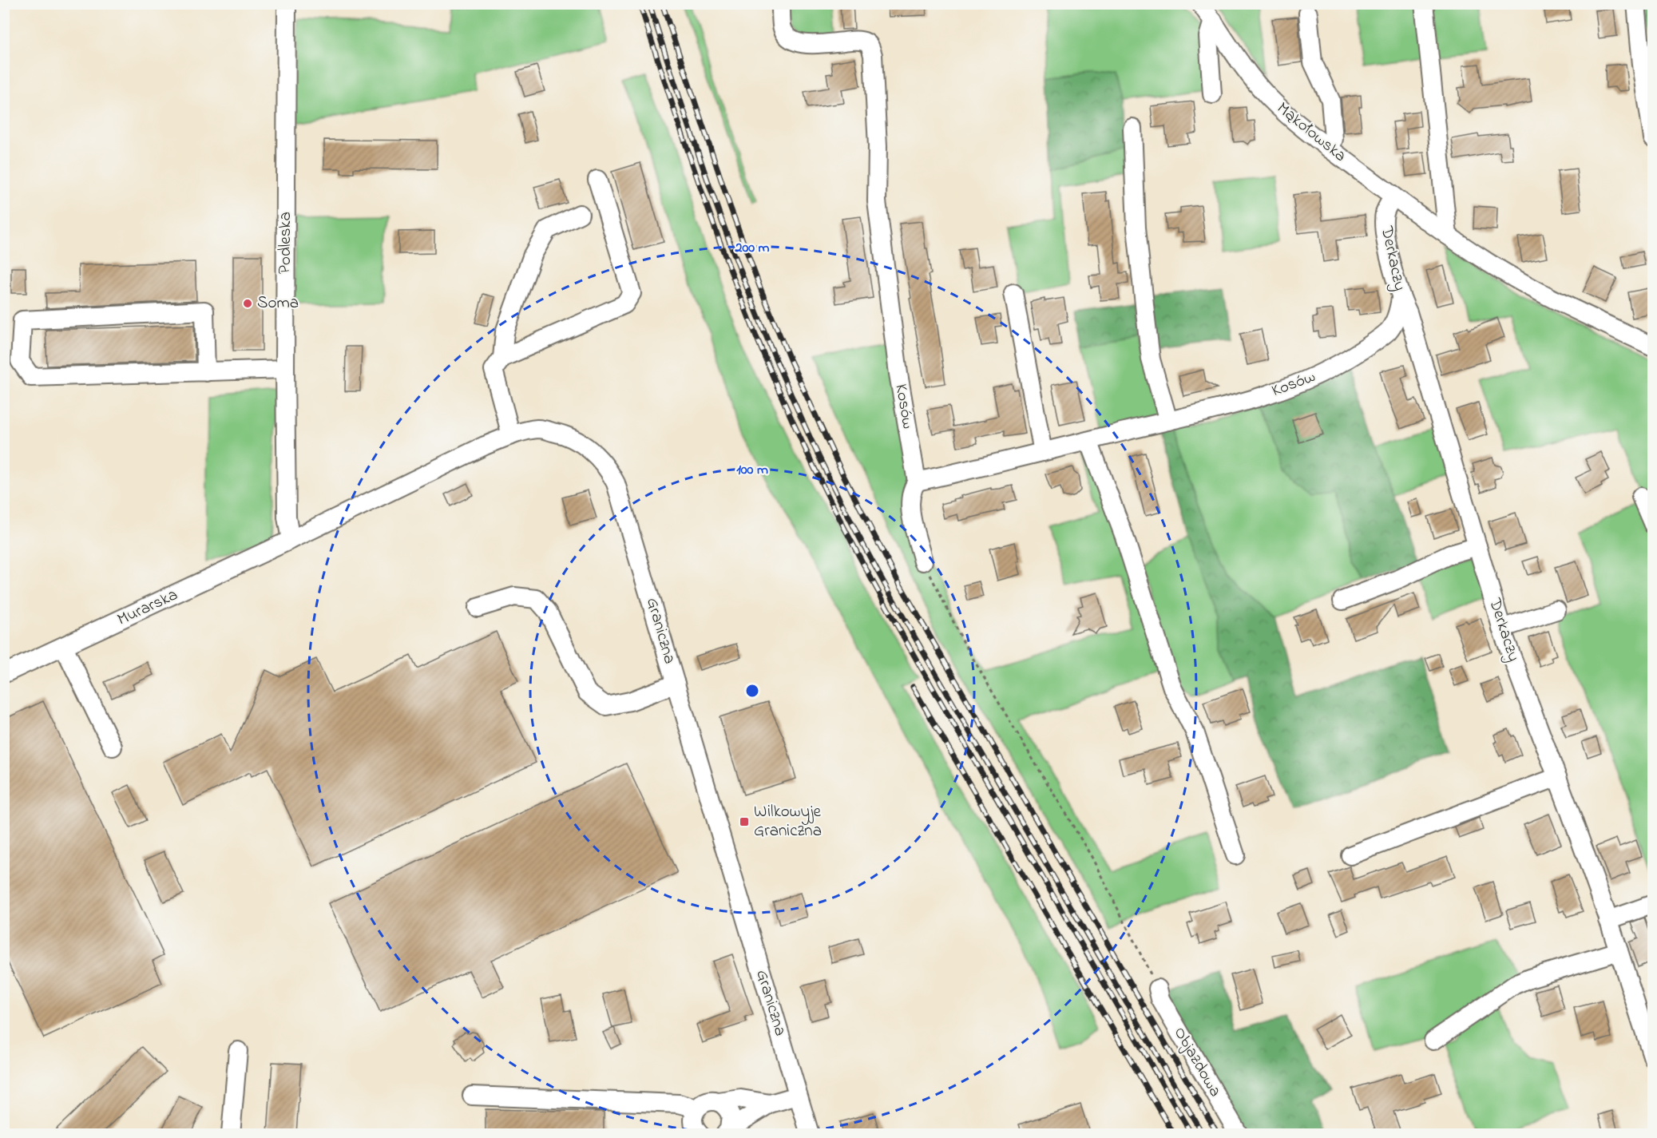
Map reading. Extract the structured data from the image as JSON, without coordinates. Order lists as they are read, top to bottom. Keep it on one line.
{"streets":{"street":["Mąkołowska","Podleska","Derkaczy","Kosów","Murarska","Graniczna","Objazdowa"]},"crossings":[["Mąkołowska","Derkaczy"],["Podleska","Murarska"],["Podleska","Graniczna"],["Derkaczy","Kosów"],["Murarska","Graniczna"]],"places":{"other":["Soma"],"transit":["Wilkowyje Graniczna"]},"rings":["200 m","100 m"]}
